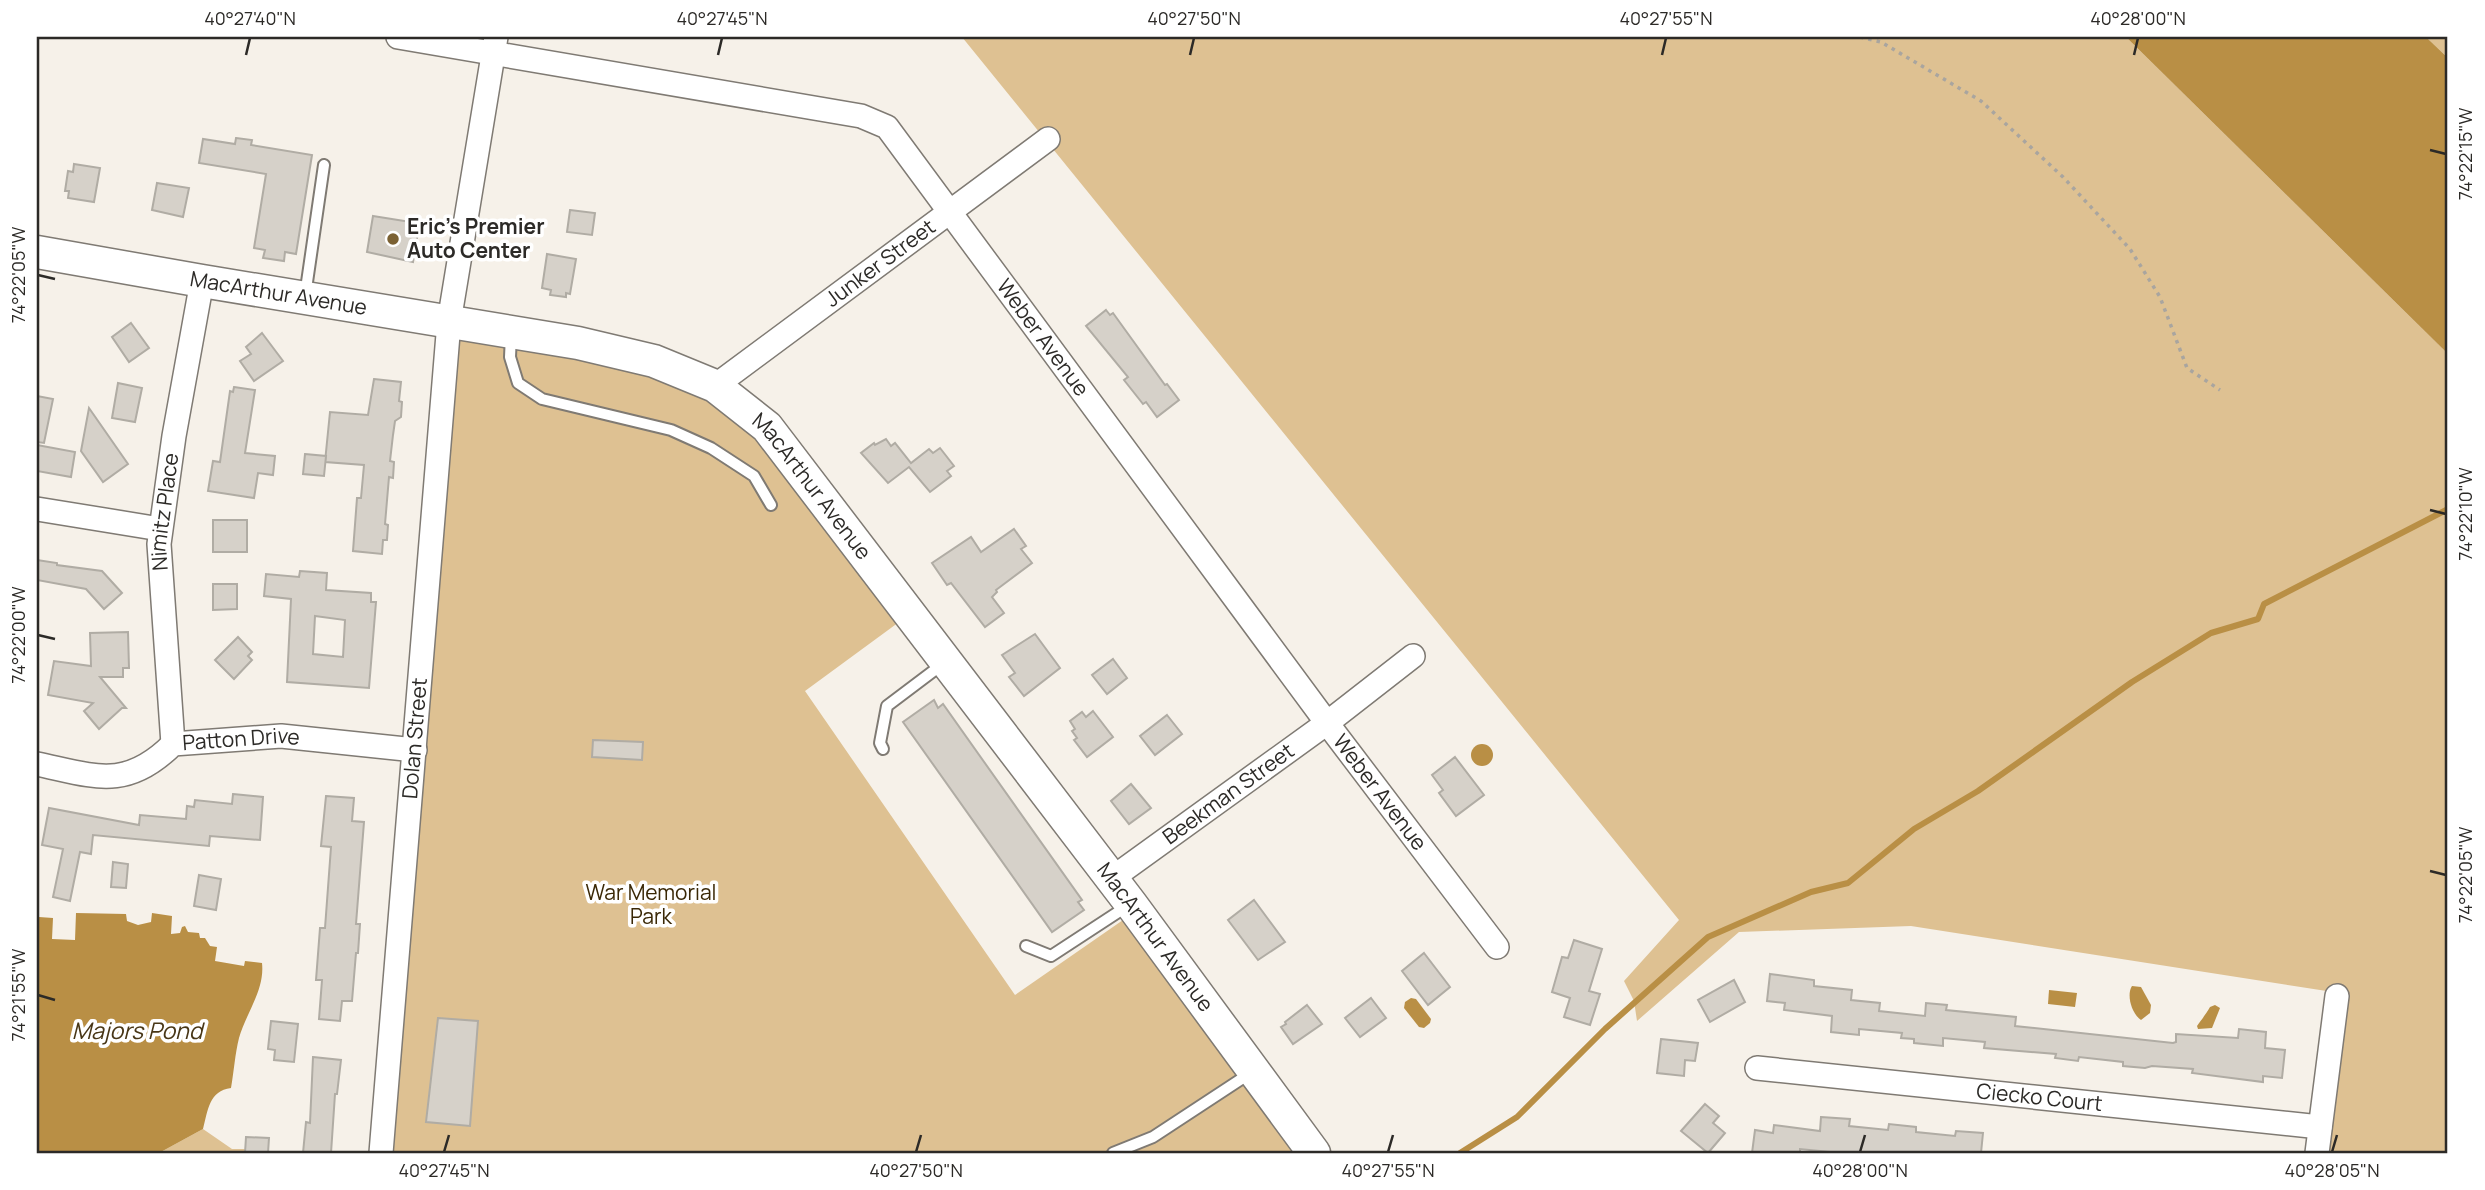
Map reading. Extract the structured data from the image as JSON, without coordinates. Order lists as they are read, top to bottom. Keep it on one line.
{"streets":{"street":["Junker Street","MacArthur Avenue","Weber Avenue","Nimitz Place","Dolan Street","Patton Drive","Beekman Street","Ciecko Court"]},"crossings":[["Junker Street","MacArthur Avenue"],["Junker Street","Weber Avenue"],["MacArthur Avenue","Nimitz Place"],["MacArthur Avenue","Dolan Street"],["MacArthur Avenue","Beekman Street"],["Weber Avenue","Dolan Street"],["Weber Avenue","Beekman Street"],["Nimitz Place","Patton Drive"],["Dolan Street","Patton Drive"]],"water":["Majors Pond"],"parks":["War Memorial Park"],"places":["Eric's Premier Auto Center"],"coordinates":["40°27'40\"N","40°27'45\"N","40°27'50\"N","40°27'55\"N","40°28'00\"N","74°22'15\"W","74°22'05\"W","74°22'10\"W","74°22'00\"W","74°21'55\"W","40°28'05\"N"]}
